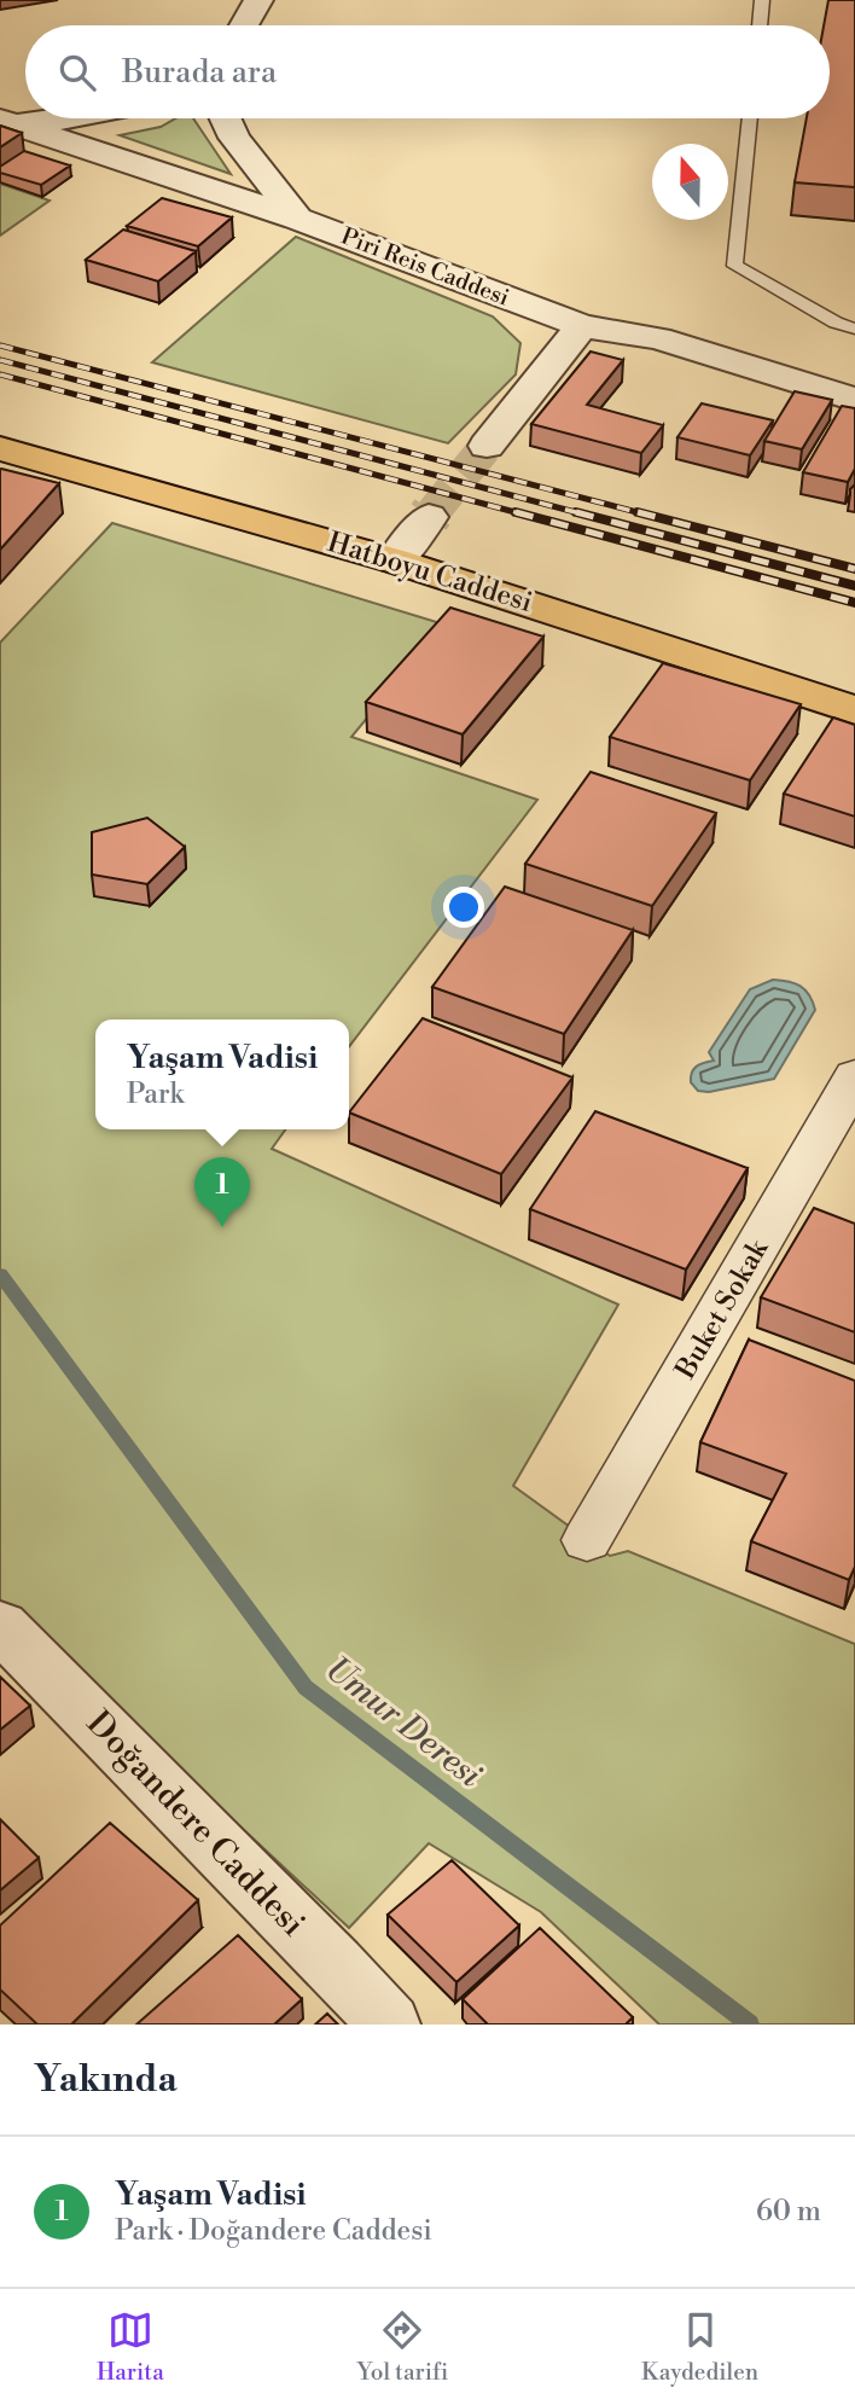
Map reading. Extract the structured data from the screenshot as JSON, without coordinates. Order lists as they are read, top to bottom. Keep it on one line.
{"streets":{"main road":["Hatboyu Caddesi"],"street":["Piri Reis Caddesi","Buket Sokak","Doğandere Caddesi"]},"water":["Umur Deresi"],"north":"top","page":{"search":"Burada ara","popup":["Yaşam Vadisi","Park"],"pins":"1","heading":"Yakında","list":[{"mark":"1","name":"Yaşam Vadisi","note":"Park · Doğandere Caddesi","value":"60 m"}],"nav":["Harita","Yol tarifi","Kaydedilen"]}}
